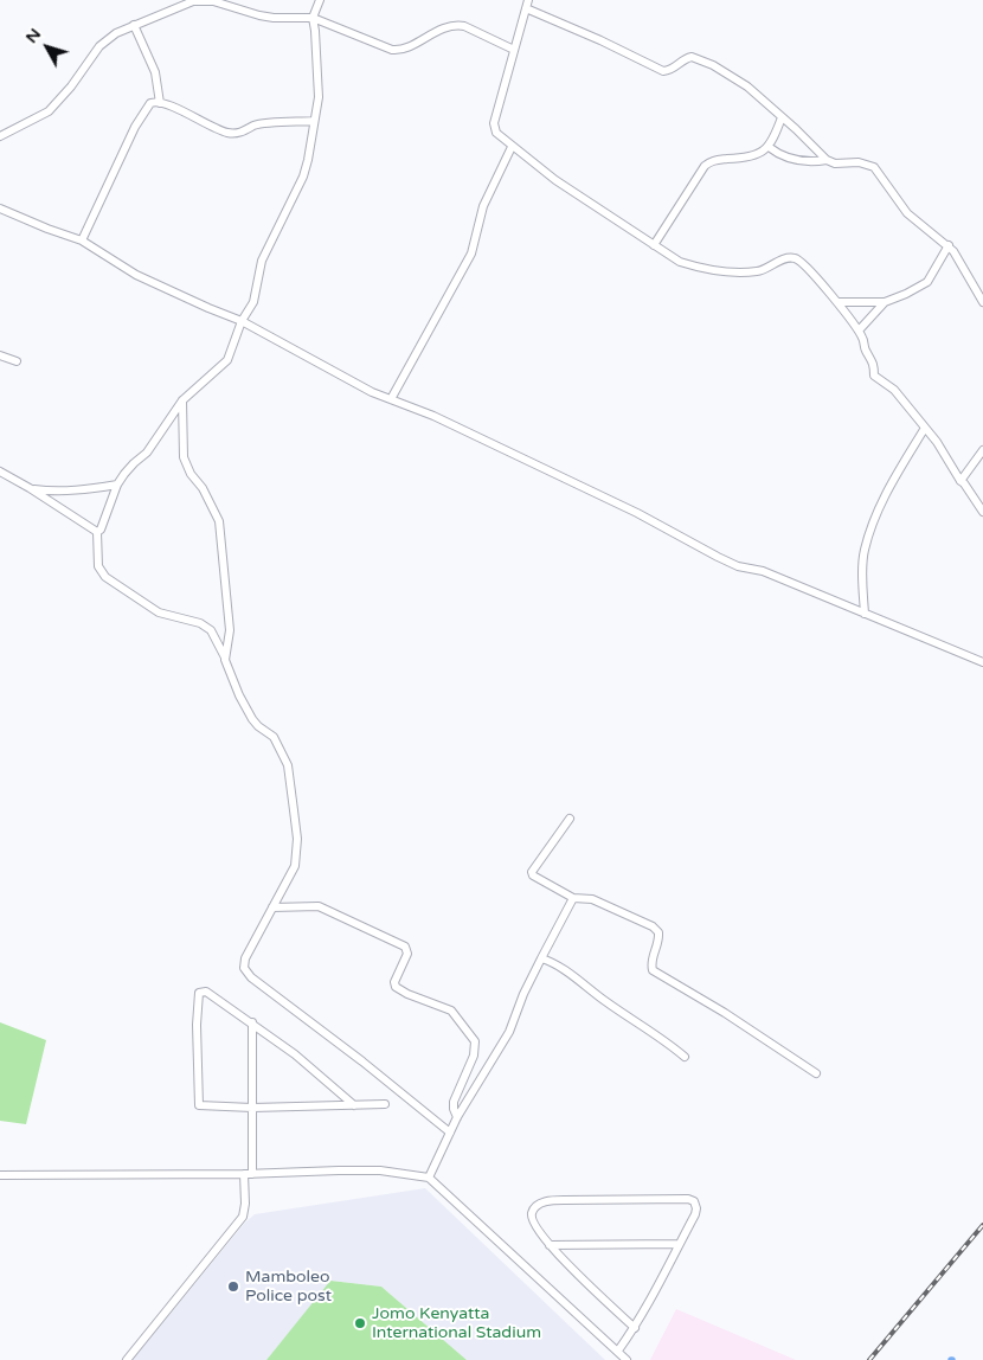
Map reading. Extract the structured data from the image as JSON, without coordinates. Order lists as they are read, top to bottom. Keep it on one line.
{"places":["Mamboleo Police post","Jomo Kenyatta International Stadium"],"north":"top left"}
